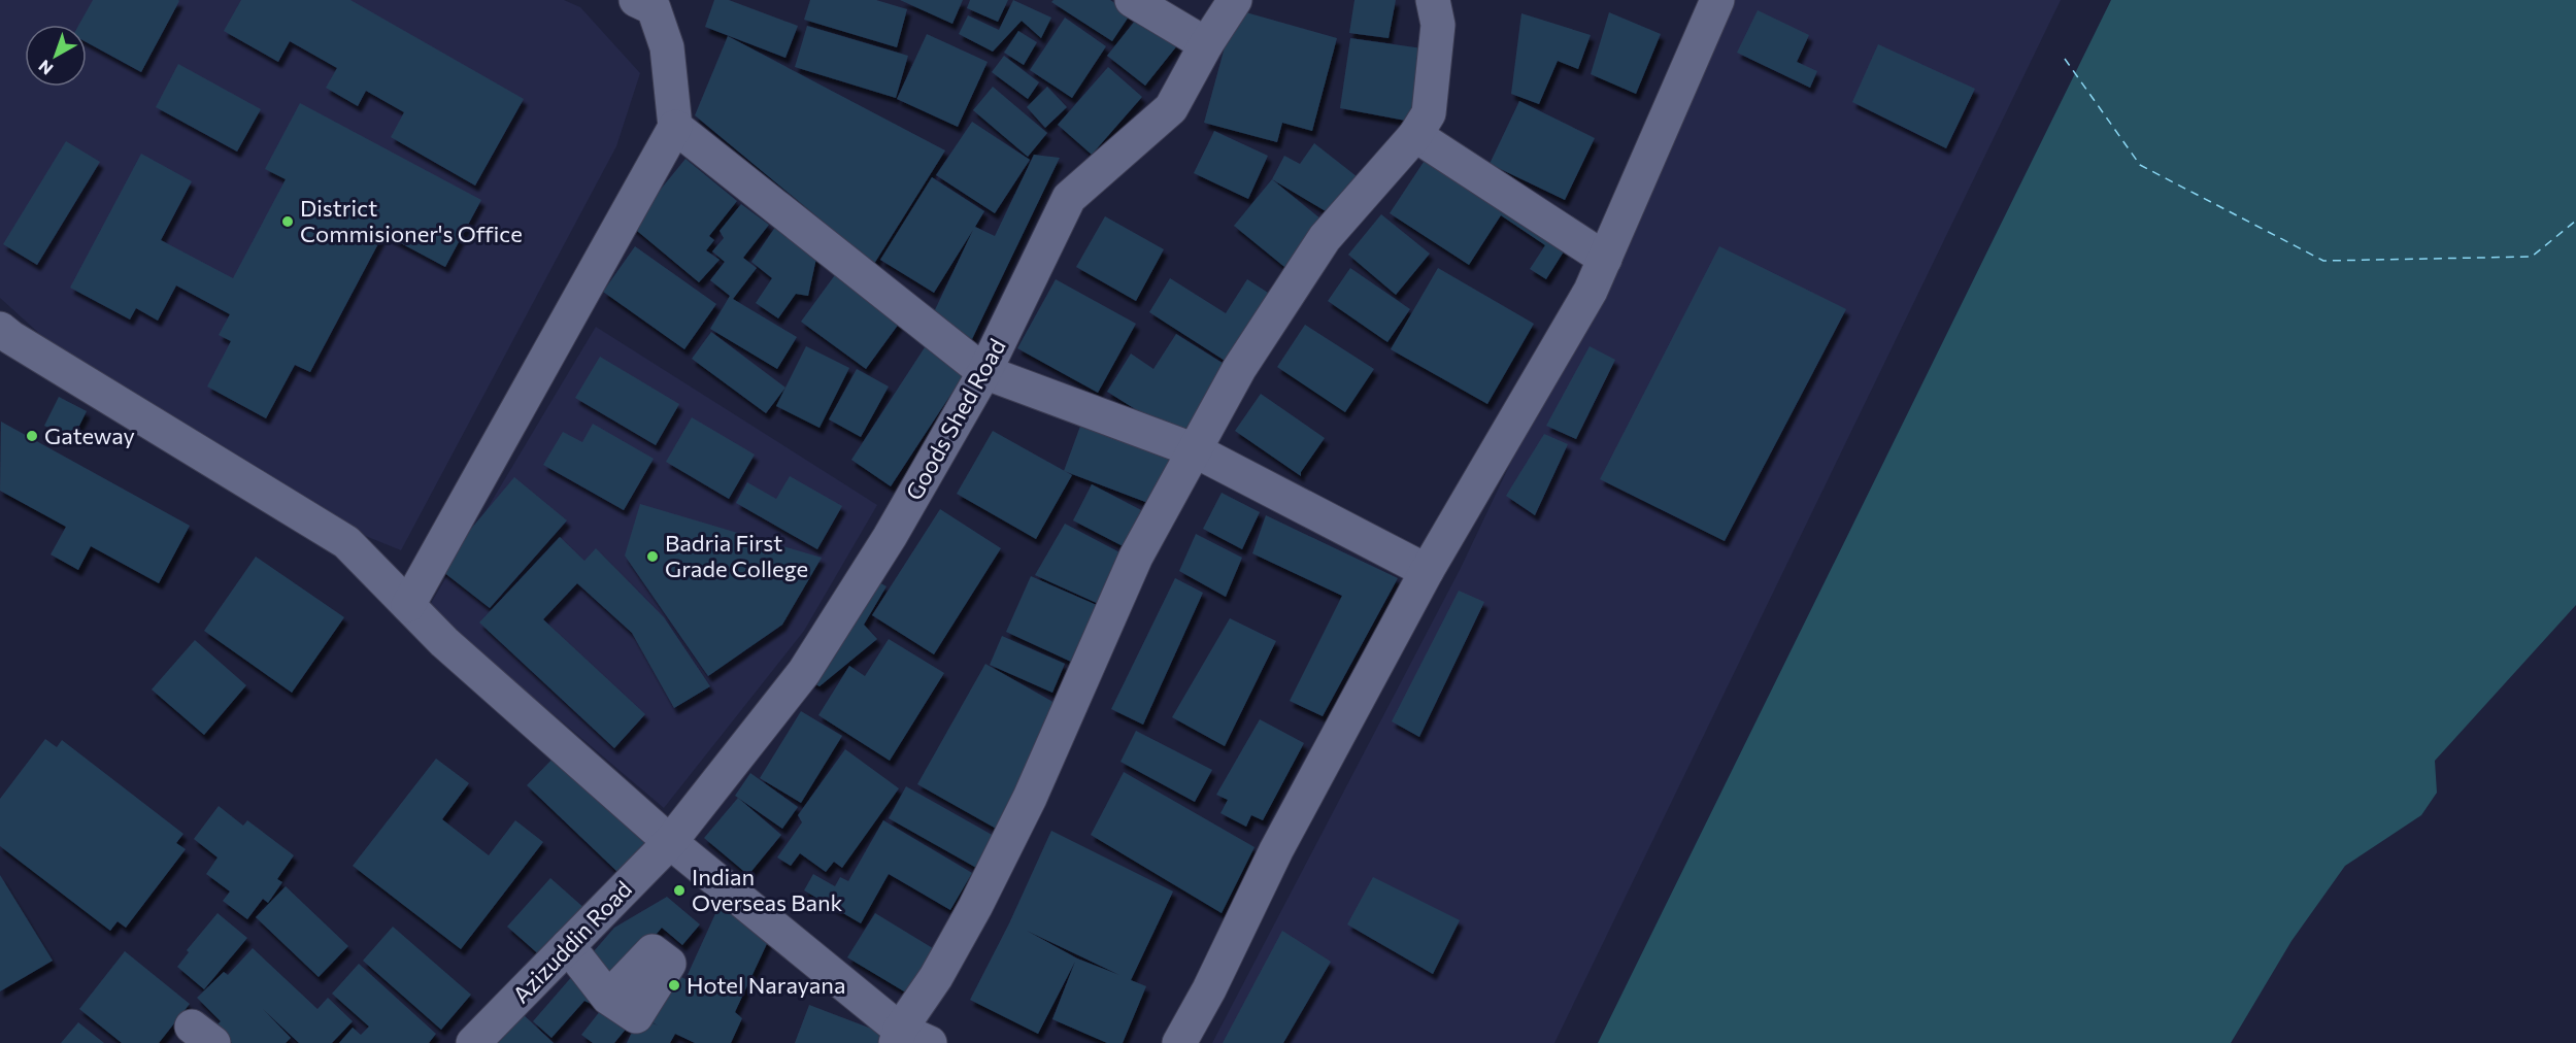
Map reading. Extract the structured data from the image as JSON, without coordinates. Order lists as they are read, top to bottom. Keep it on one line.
{"streets":{"street":["Goods Shed Road","Azizuddin Road"]},"crossings":[["Goods Shed Road","Azizuddin Road"]],"places":["District Commisioner's Office","Gateway","Badria First Grade College","Indian Overseas Bank","Hotel Narayana"],"north":"bottom left"}
